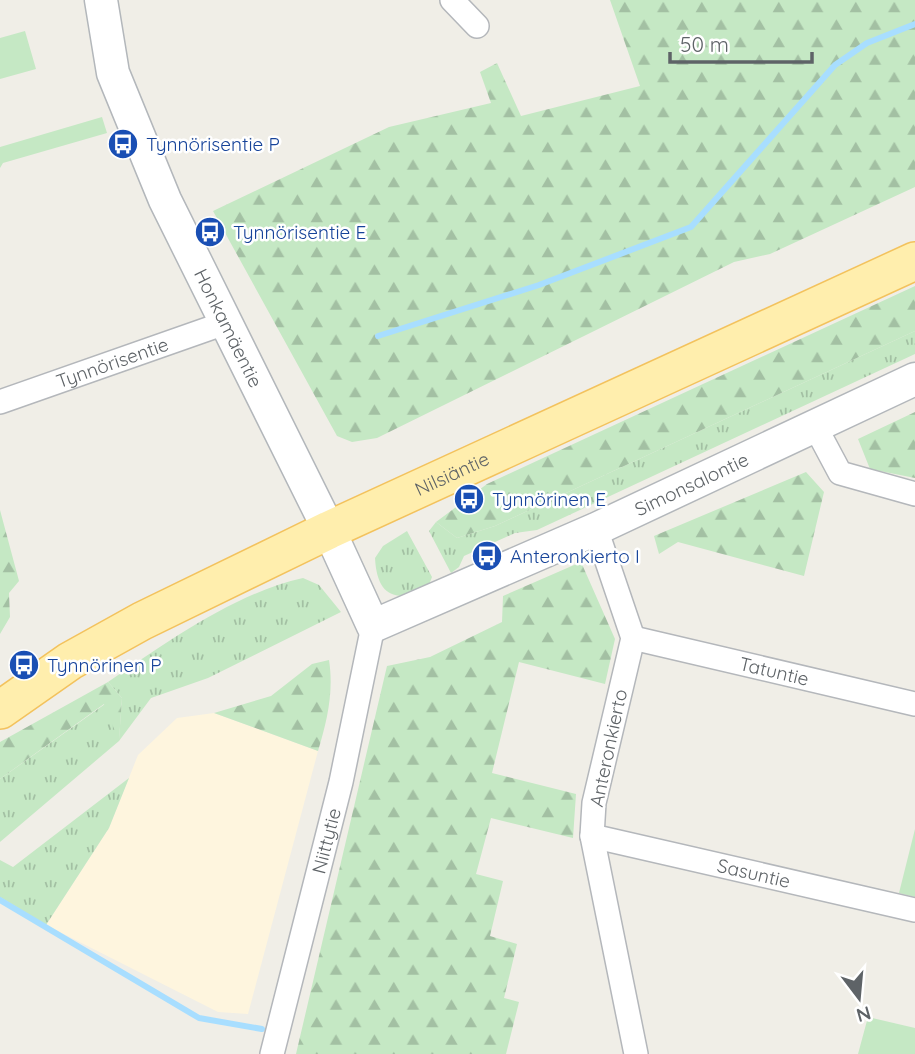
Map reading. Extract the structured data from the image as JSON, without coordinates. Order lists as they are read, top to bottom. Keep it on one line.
{"streets":{"main road":["Nilsiäntie"],"street":["Honkamäentie","Tynnörisentie","Simonsalontie","Tatuntie","Anteronkierto","Niittytie","Sasuntie"]},"crossings":[["Honkamäentie","Tynnörisentie"],["Honkamäentie","Nilsiäntie"],["Simonsalontie","Niittytie"],["Tatuntie","Anteronkierto"],["Anteronkierto","Sasuntie"]],"places":{"bus stop":["Tynnörisentie P","Tynnörisentie E","Tynnörinen E","Anteronkierto I","Tynnörinen P"]},"scale_bar":"50 m","north":"bottom"}
